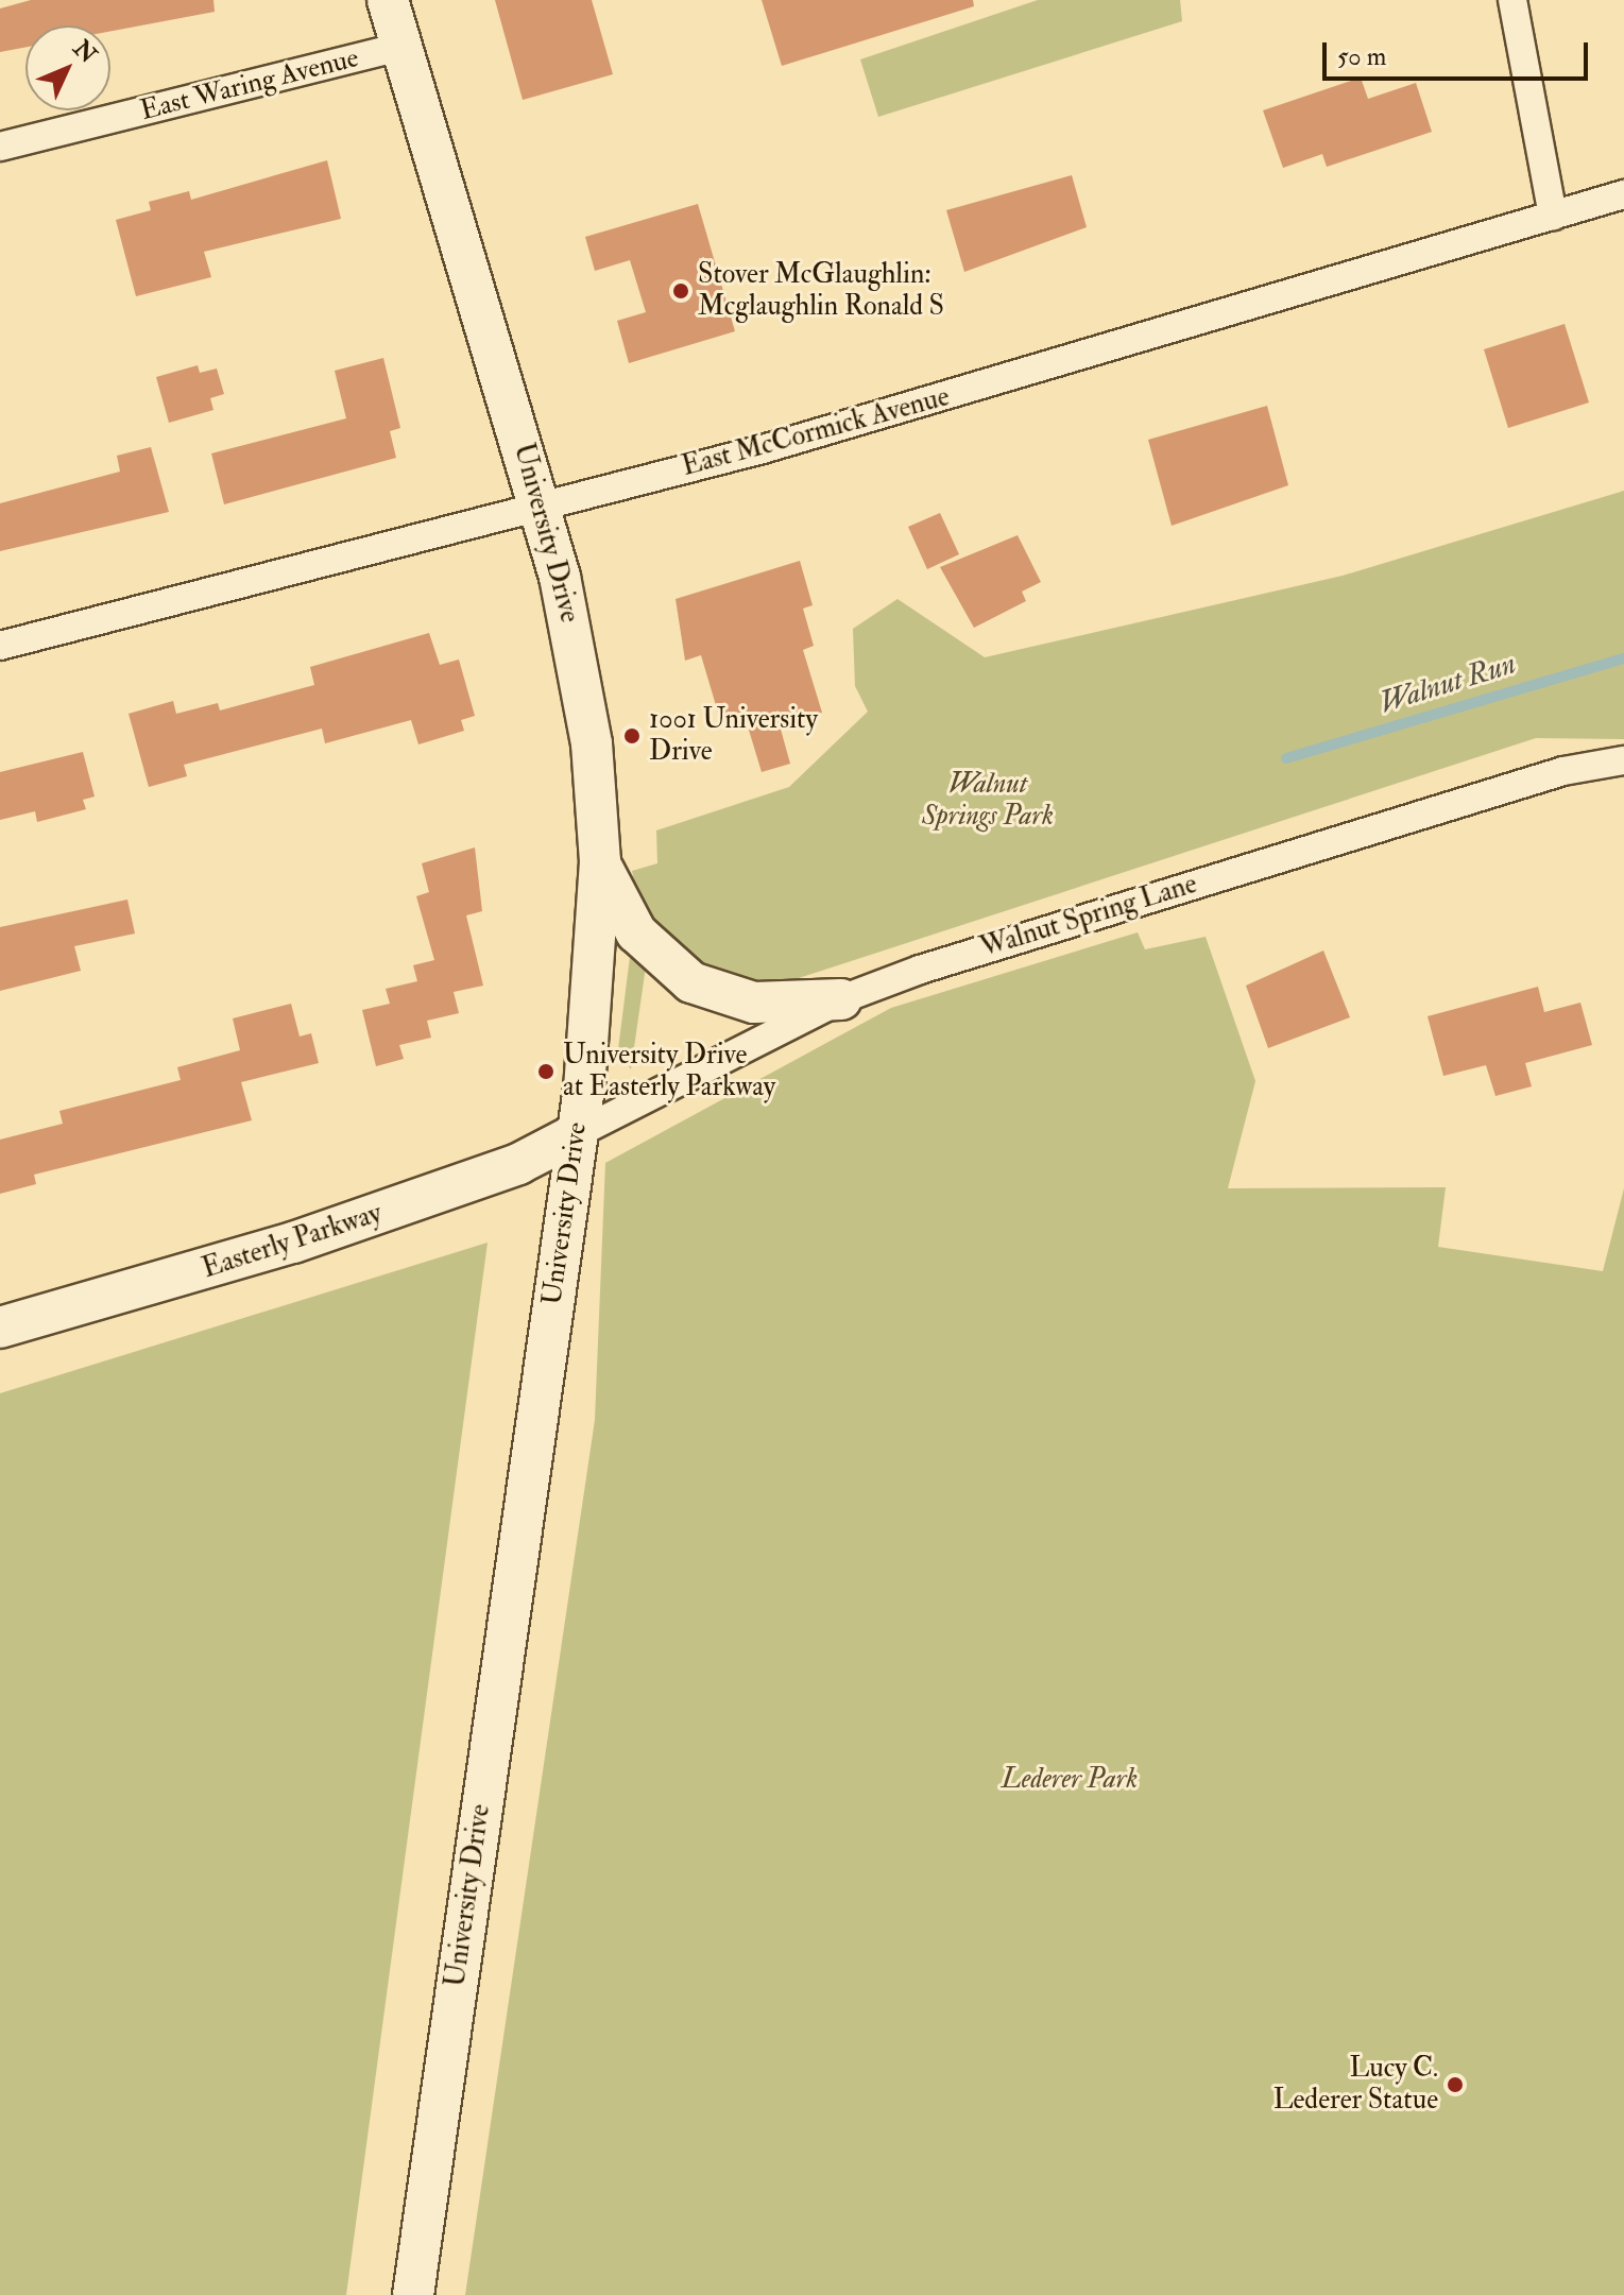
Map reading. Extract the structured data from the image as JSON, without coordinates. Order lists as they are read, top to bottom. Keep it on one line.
{"streets":{"main road":["University Drive","Easterly Parkway"],"street":["East Waring Avenue","East McCormick Avenue","Walnut Spring Lane"]},"crossings":[["East Waring Avenue","University Drive"],["East McCormick Avenue","University Drive"],["University Drive","Walnut Spring Lane"],["University Drive","Easterly Parkway"],["Walnut Spring Lane","Easterly Parkway"]],"water":["Walnut Run"],"parks":["Walnut Springs Park","Lederer Park"],"places":["Stover McGlaughlin: Mcglaughlin Ronald S","1001 University Drive","University Drive at Easterly Parkway","Lucy C. Lederer Statue"],"scale_bar":"50 m","north":"top right"}
